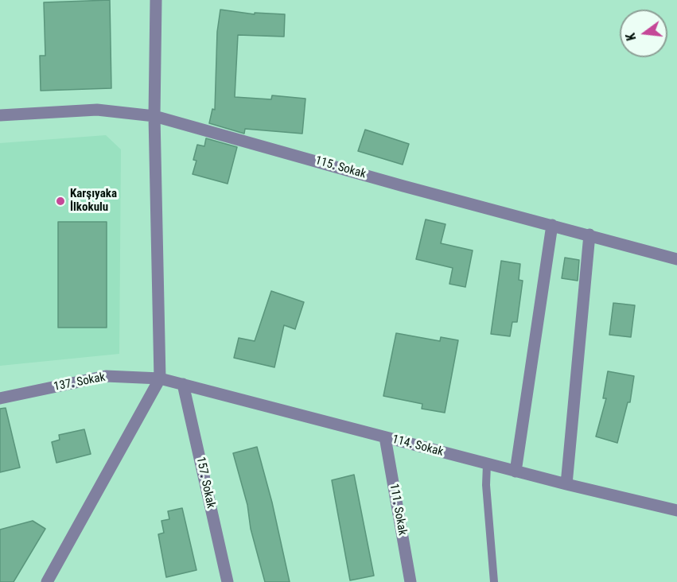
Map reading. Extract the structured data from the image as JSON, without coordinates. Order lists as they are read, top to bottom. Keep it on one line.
{"streets":{"street":["115. Sokak","137. Sokak","114. Sokak","157. Sokak","111. Sokak"]},"crossings":[["137. Sokak","114. Sokak"],["114. Sokak","157. Sokak"],["114. Sokak","111. Sokak"]],"places":["Karşıyaka İlkokulu"],"north":"left"}
